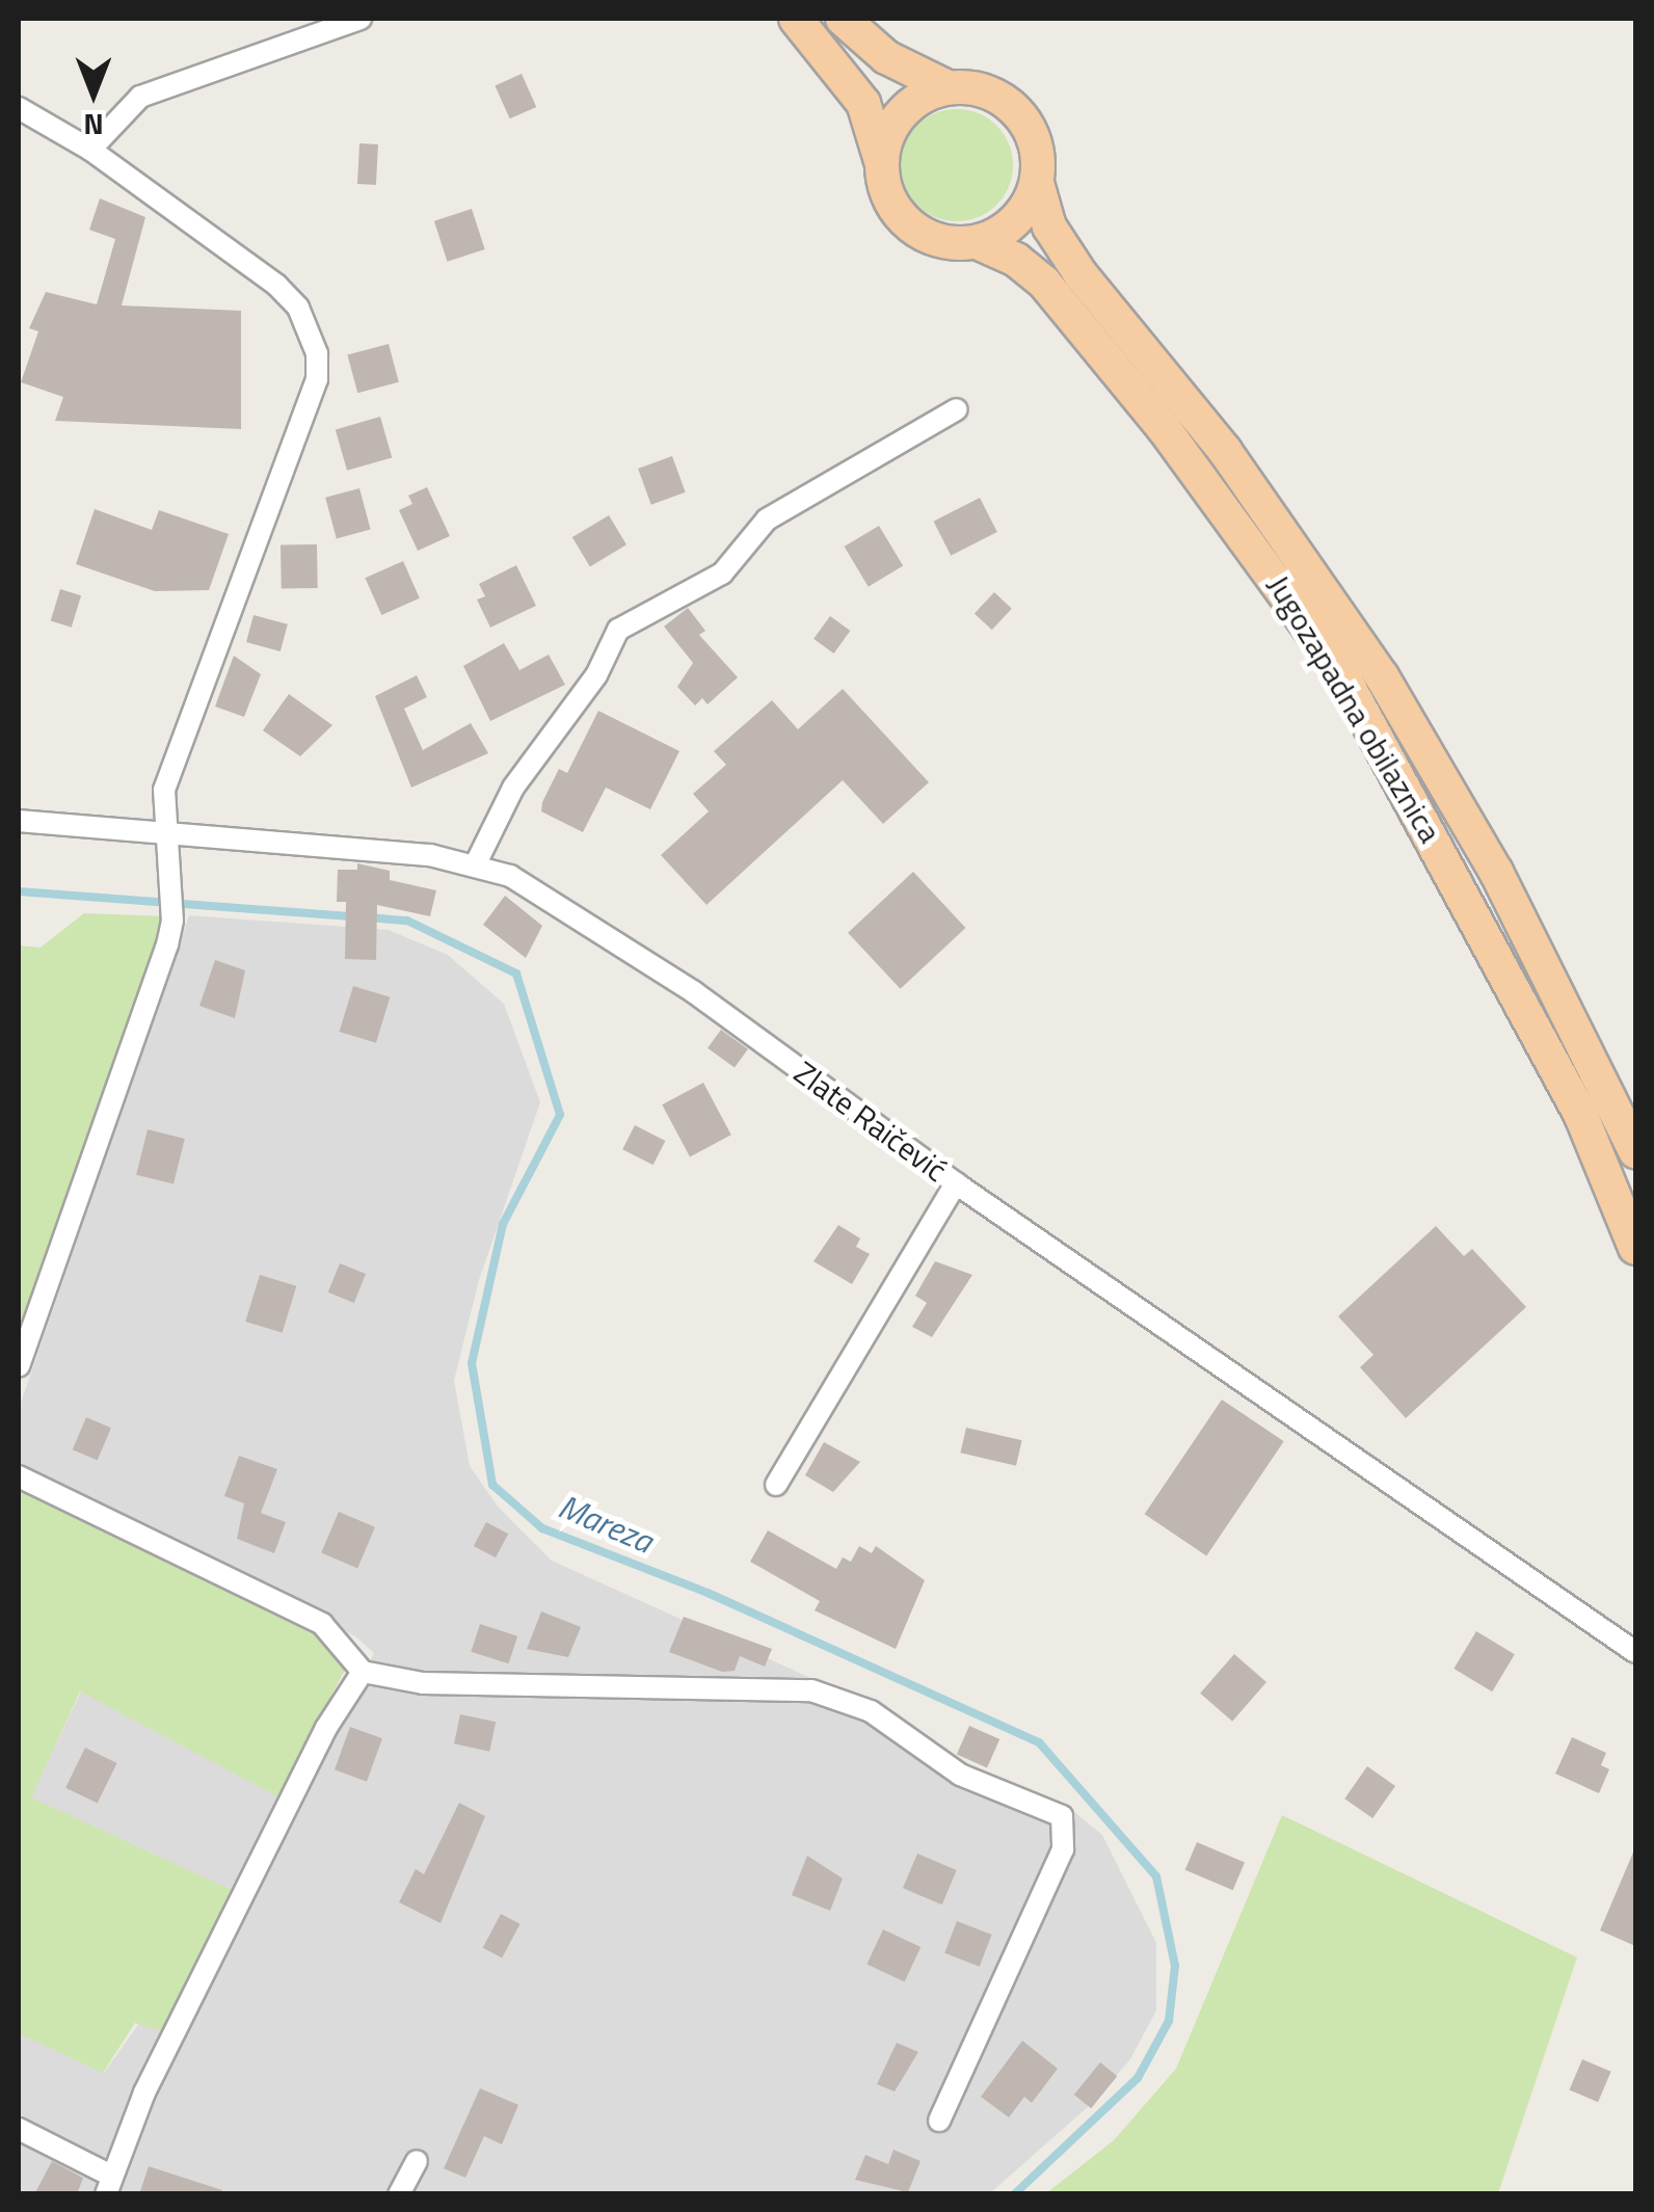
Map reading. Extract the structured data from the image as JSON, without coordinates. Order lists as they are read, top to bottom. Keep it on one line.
{"streets":{"main road":["Jugozapadna obilaznica"],"street":["Zlate Raičević"]},"water":["Mareza"],"north":"bottom"}
